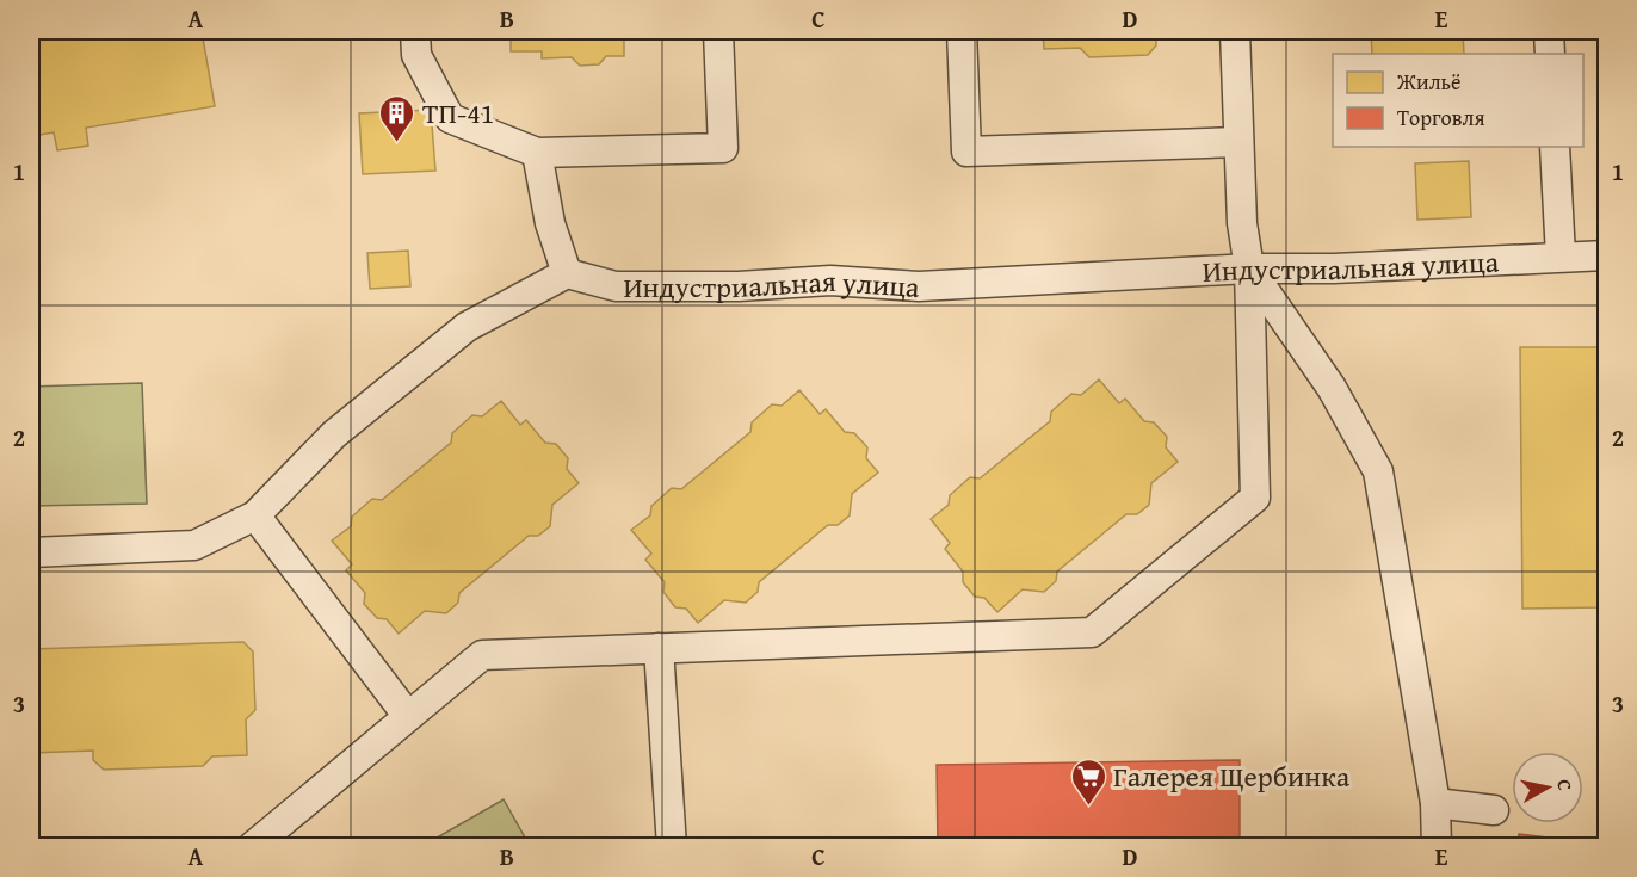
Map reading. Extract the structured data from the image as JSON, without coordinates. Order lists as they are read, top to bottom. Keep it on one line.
{"streets":{"lane":["Индустриальная улица"]},"places":{"building":["ТП-41"],"supermarket":["Галерея Щербинка"]},"legend":["Жильё","Торговля"],"north":"right","grid":{"columns":["A","B","C","D","E"],"rows":["1","2","3"]}}
